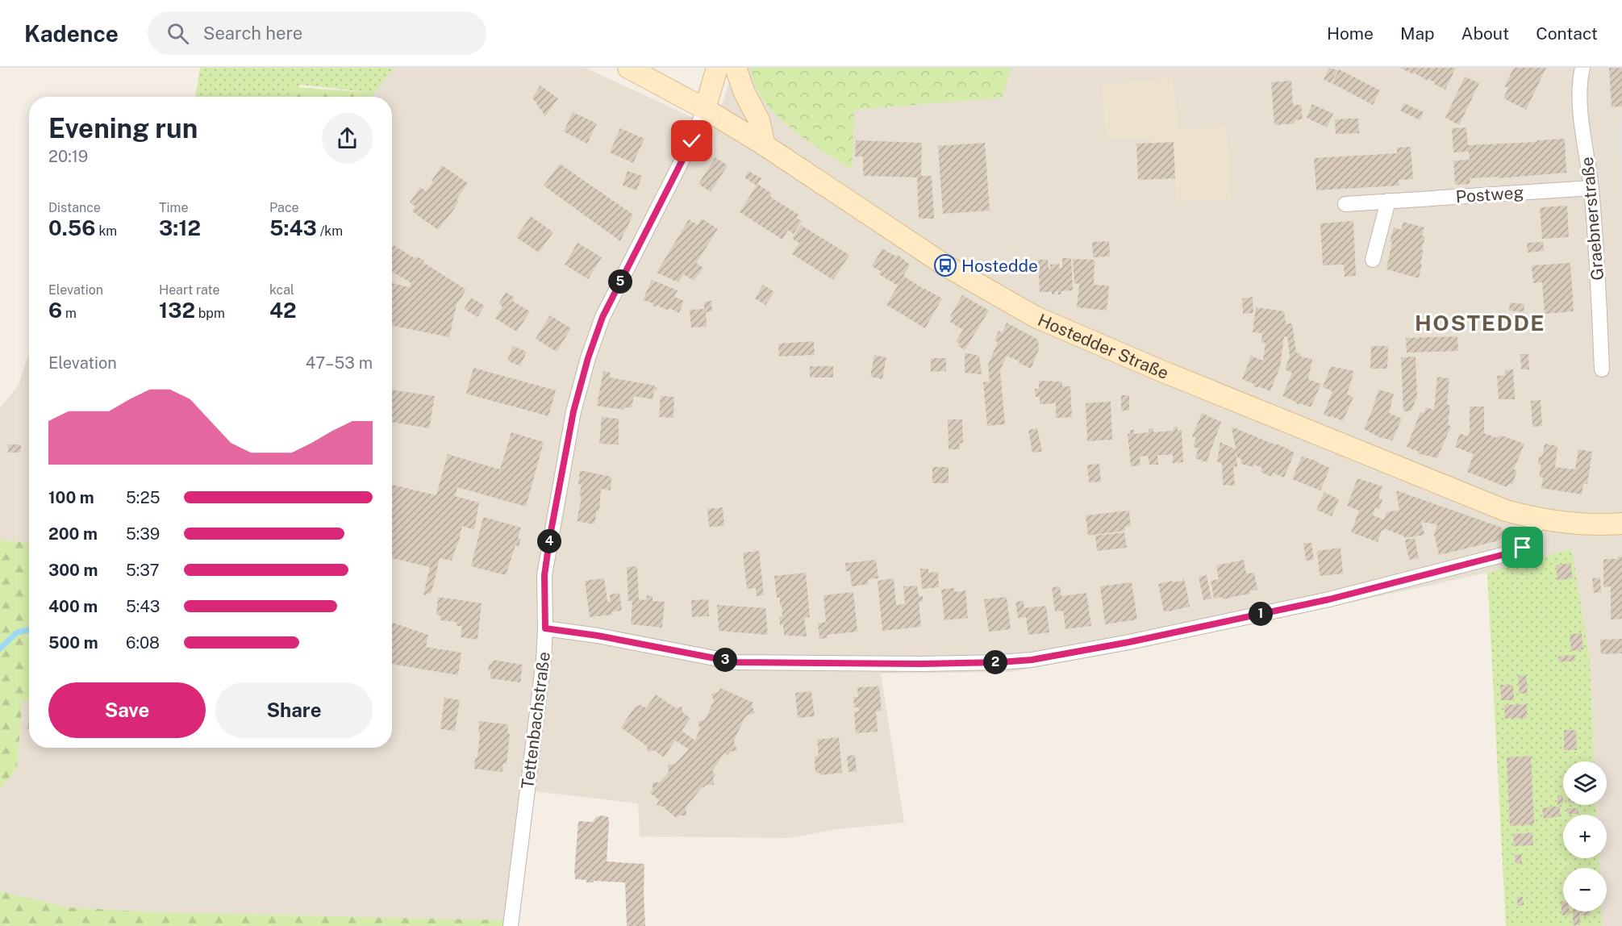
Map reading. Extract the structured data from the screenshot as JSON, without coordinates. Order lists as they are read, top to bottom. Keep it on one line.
{"streets":{"main road":["Hostedder Straße"],"street":["Postweg","Graebnerstraße","Tettenbachstraße"]},"crossings":[["Postweg","Graebnerstraße"],["Hostedder Straße","Tettenbachstraße"]],"districts":["HOSTEDDE"],"places":{"bus stop":["Hostedde"]},"page":{"header":"Kadence","search":"Search here","nav":["Home","Map","About","Contact"],"heading":["Evening run","20:19"],"stats":[["Distance","0.56 km"],["Time","3:12"],["Pace","5:43 /km"],["Elevation","6 m"],["Heart rate","132 bpm"],["kcal","42"]],"pins":["5","4","1","3","2"],"chart":["Elevation","47–53 m"],"list":[{"name":"100 m","note":"5:25"},{"name":"200 m","note":"5:39"},{"name":"300 m","note":"5:37"},{"name":"400 m","note":"5:43"},{"name":"500 m","note":"6:08"}],"buttons":["Save","Share"],"map_buttons":["+","−"]}}
